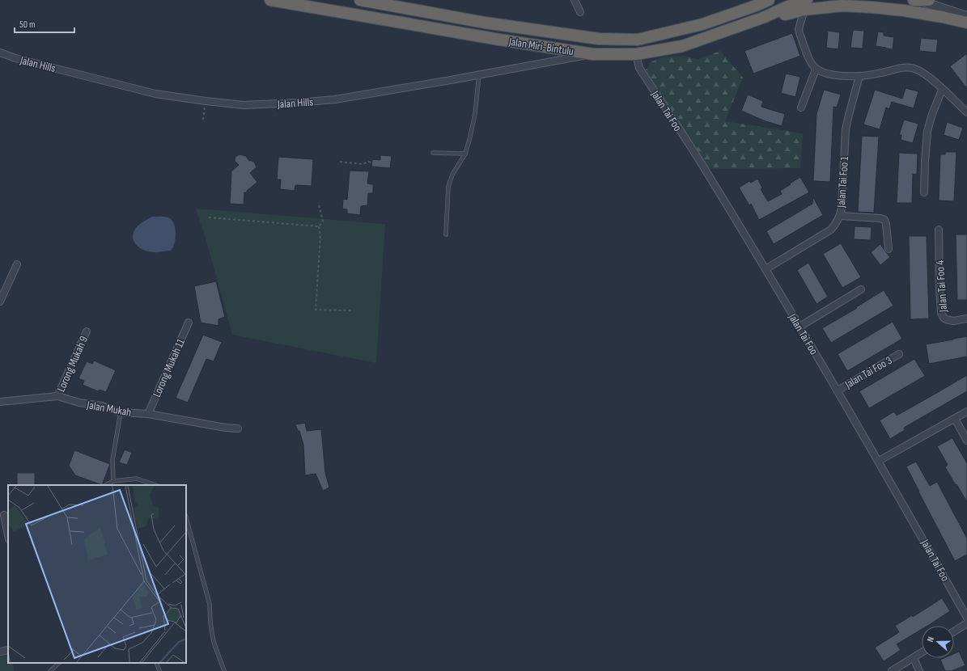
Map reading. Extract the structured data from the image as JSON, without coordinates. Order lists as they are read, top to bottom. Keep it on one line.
{"streets":{"highway":["Jalan Miri-Bintulu"],"street":["Jalan Hills","Jalan Tai Foo","Jalan Tai Foo 1","Jalan Tai Foo 4","Lorong Mukah 9","Lorong Mukah 11","Jalan Tai Foo 3","Jalan Mukah"]},"crossings":[["Jalan Miri-Bintulu","Jalan Hills"],["Jalan Miri-Bintulu","Jalan Tai Foo"],["Jalan Tai Foo","Jalan Tai Foo 1"],["Jalan Tai Foo","Jalan Tai Foo 3"],["Lorong Mukah 9","Jalan Mukah"],["Lorong Mukah 11","Jalan Mukah"]],"scale_bar":"50 m","north":"left"}
